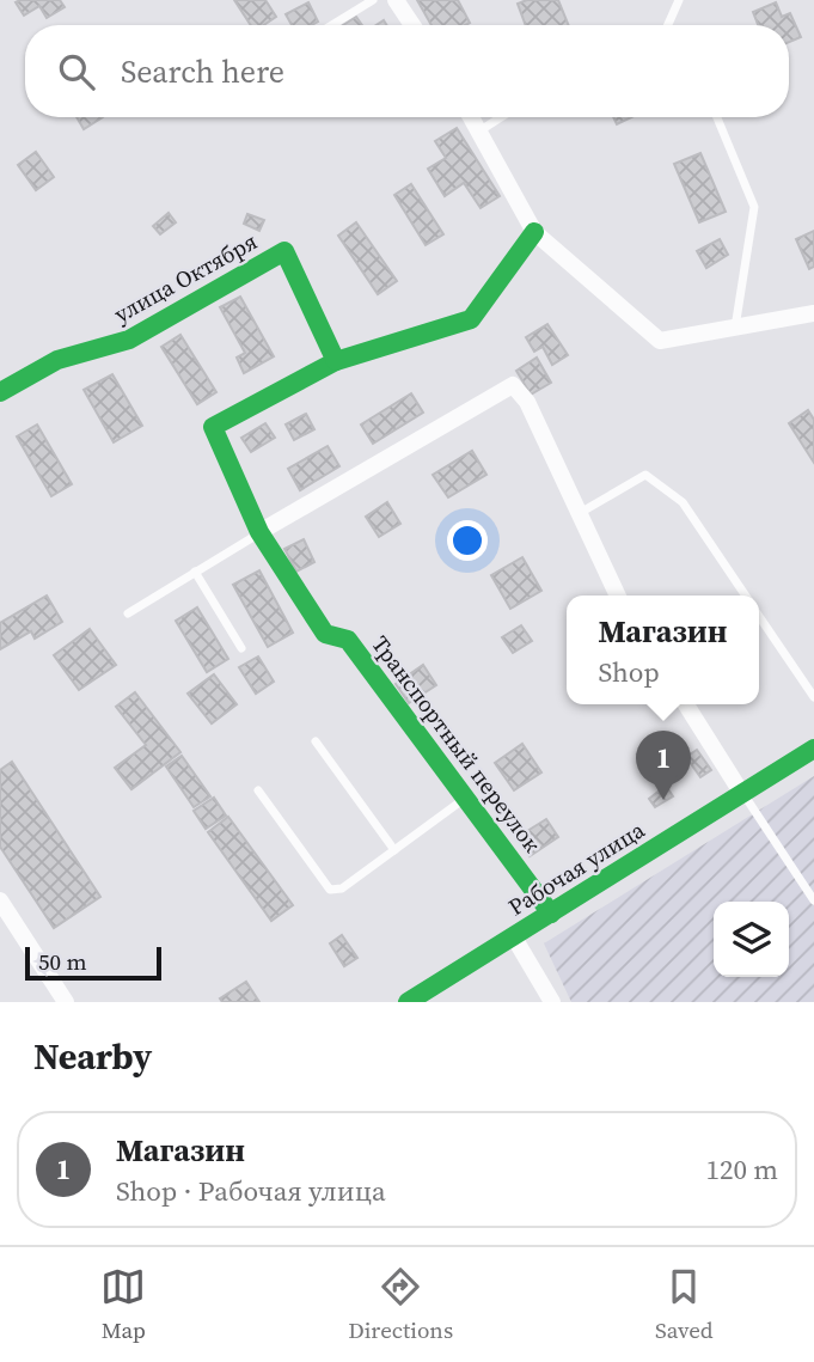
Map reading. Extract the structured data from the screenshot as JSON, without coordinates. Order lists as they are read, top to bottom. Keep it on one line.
{"streets":{"street":["улица Октября","Транспортный переулок","Рабочая улица"]},"crossings":[["улица Октября","Транспортный переулок"],["Транспортный переулок","Рабочая улица"]],"scale_bar":"50 m","page":{"search":"Search here","popup":["Магазин","Shop"],"pins":"1","scale":"50 m","heading":"Nearby","list":[{"mark":"1","name":"Магазин","note":"Shop · Рабочая улица","value":"120 m"}],"nav":["Map","Directions","Saved"]}}
